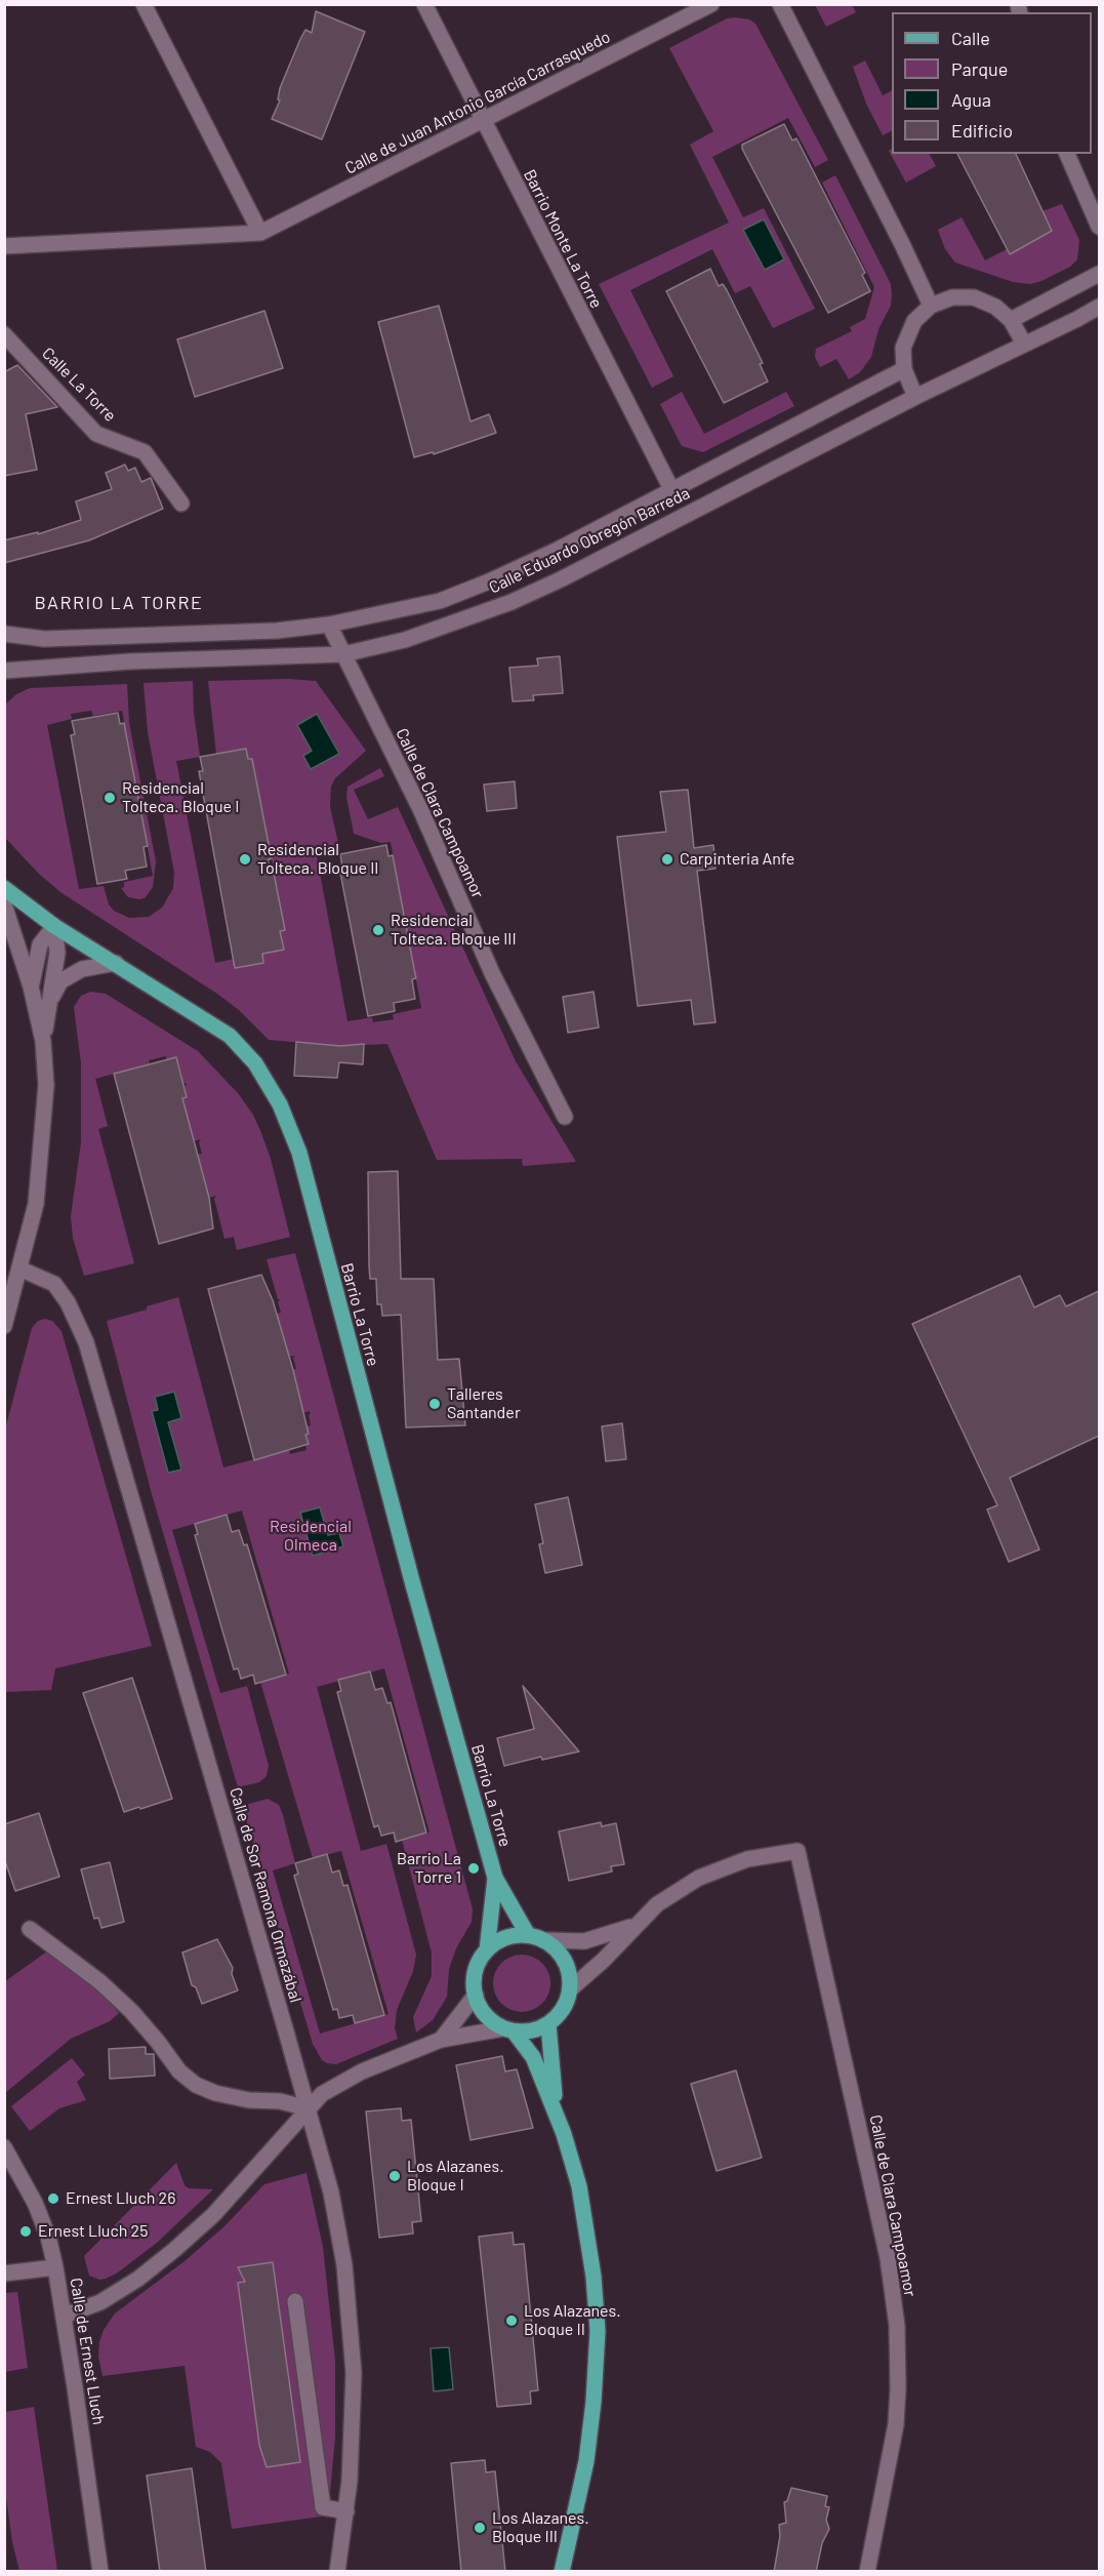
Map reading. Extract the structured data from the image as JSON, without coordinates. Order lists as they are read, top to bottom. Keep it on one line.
{"streets":{"main road":["Barrio La Torre"],"street":["Calle de Juan Antonio García Carrasquedo","Barrio Monte La Torre","Calle La Torre","Calle Eduardo Obregón Barreda","Calle de Clara Campoamor","Calle de Sor Ramona Ormazábal","Calle de Ernest Lluch"]},"crossings":[["Calle de Juan Antonio García Carrasquedo","Barrio Monte La Torre"],["Barrio Monte La Torre","Calle Eduardo Obregón Barreda"],["Calle Eduardo Obregón Barreda","Calle de Clara Campoamor"]],"districts":["BARRIO LA TORRE"],"parks":["Residencial Olmeca"],"places":["Residencial Tolteca. Bloque I","Residencial Tolteca. Bloque II","Carpinteria Anfe","Residencial Tolteca. Bloque III","Talleres Santander","Barrio La Torre 1","Los Alazanes. Bloque I","Ernest Lluch 26","Ernest Lluch 25","Los Alazanes. Bloque II","Los Alazanes. Bloque III"],"legend":["Calle","Parque","Agua","Edificio"]}
